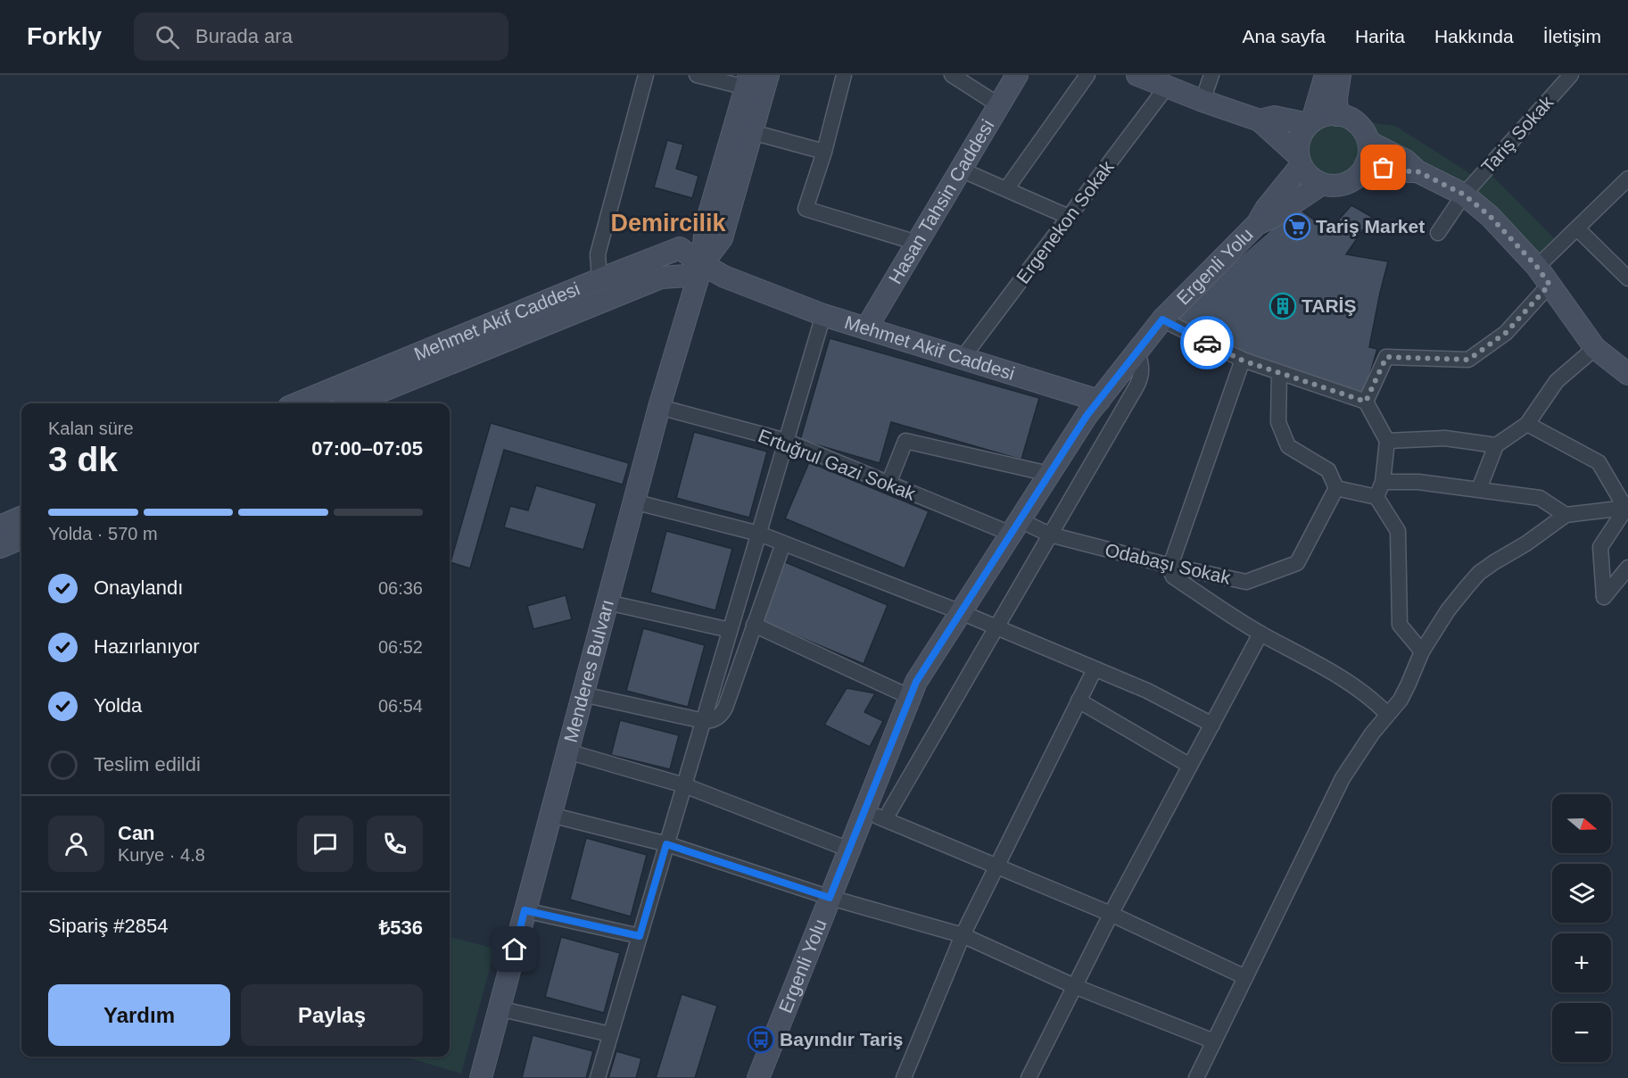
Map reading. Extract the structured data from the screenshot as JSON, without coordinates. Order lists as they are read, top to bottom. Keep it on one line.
{"streets":{"street":["Tariş Sokak","Hasan Tahsin Caddesi","Ergenekon Sokak","Ergenli Yolu","Mehmet Akif Caddesi","Ertuğrul Gazi Sokak","Odabaşı Sokak","Menderes Bulvarı"]},"crossings":[["Hasan Tahsin Caddesi","Mehmet Akif Caddesi"],["Ergenekon Sokak","Mehmet Akif Caddesi"],["Ergenli Yolu","Mehmet Akif Caddesi"],["Ergenli Yolu","Ertuğrul Gazi Sokak"],["Ergenli Yolu","Odabaşı Sokak"],["Mehmet Akif Caddesi","Menderes Bulvarı"],["Ertuğrul Gazi Sokak","Odabaşı Sokak"],["Ertuğrul Gazi Sokak","Menderes Bulvarı"]],"districts":["Demircilik"],"places":{"supermarket":["Tariş Market"],"building":["TARİŞ"],"bus stop":["Bayındır Tariş"]},"north":"right","page":{"header":"Forkly","search":"Burada ara","nav":["Ana sayfa","Harita","Hakkında","İletişim"],"heading":["3 dk","Kalan süre","07:00–07:05"],"panel":["Can","Kurye · 4.8","Sipariş #2854","₺536"],"bar":"Yolda · 570 m","list":[["Onaylandı","06:36"],["Hazırlanıyor","06:52"],["Yolda","06:54"],"Teslim edildi"],"map_buttons":["+","−"],"buttons":["Yardım","Paylaş"]}}
